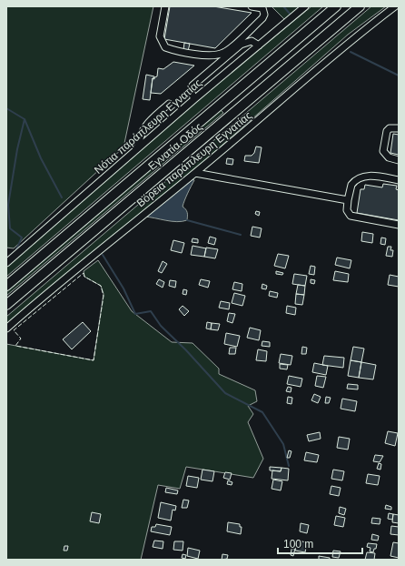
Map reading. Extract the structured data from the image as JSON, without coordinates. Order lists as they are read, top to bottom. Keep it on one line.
{"streets":{"highway":["Εγνατία Οδός"],"street":["Νότια παράπλευρη Εγνατίας","Βόρεια παράπλευρη Εγνατίας"]},"scale_bar":"100 m"}
